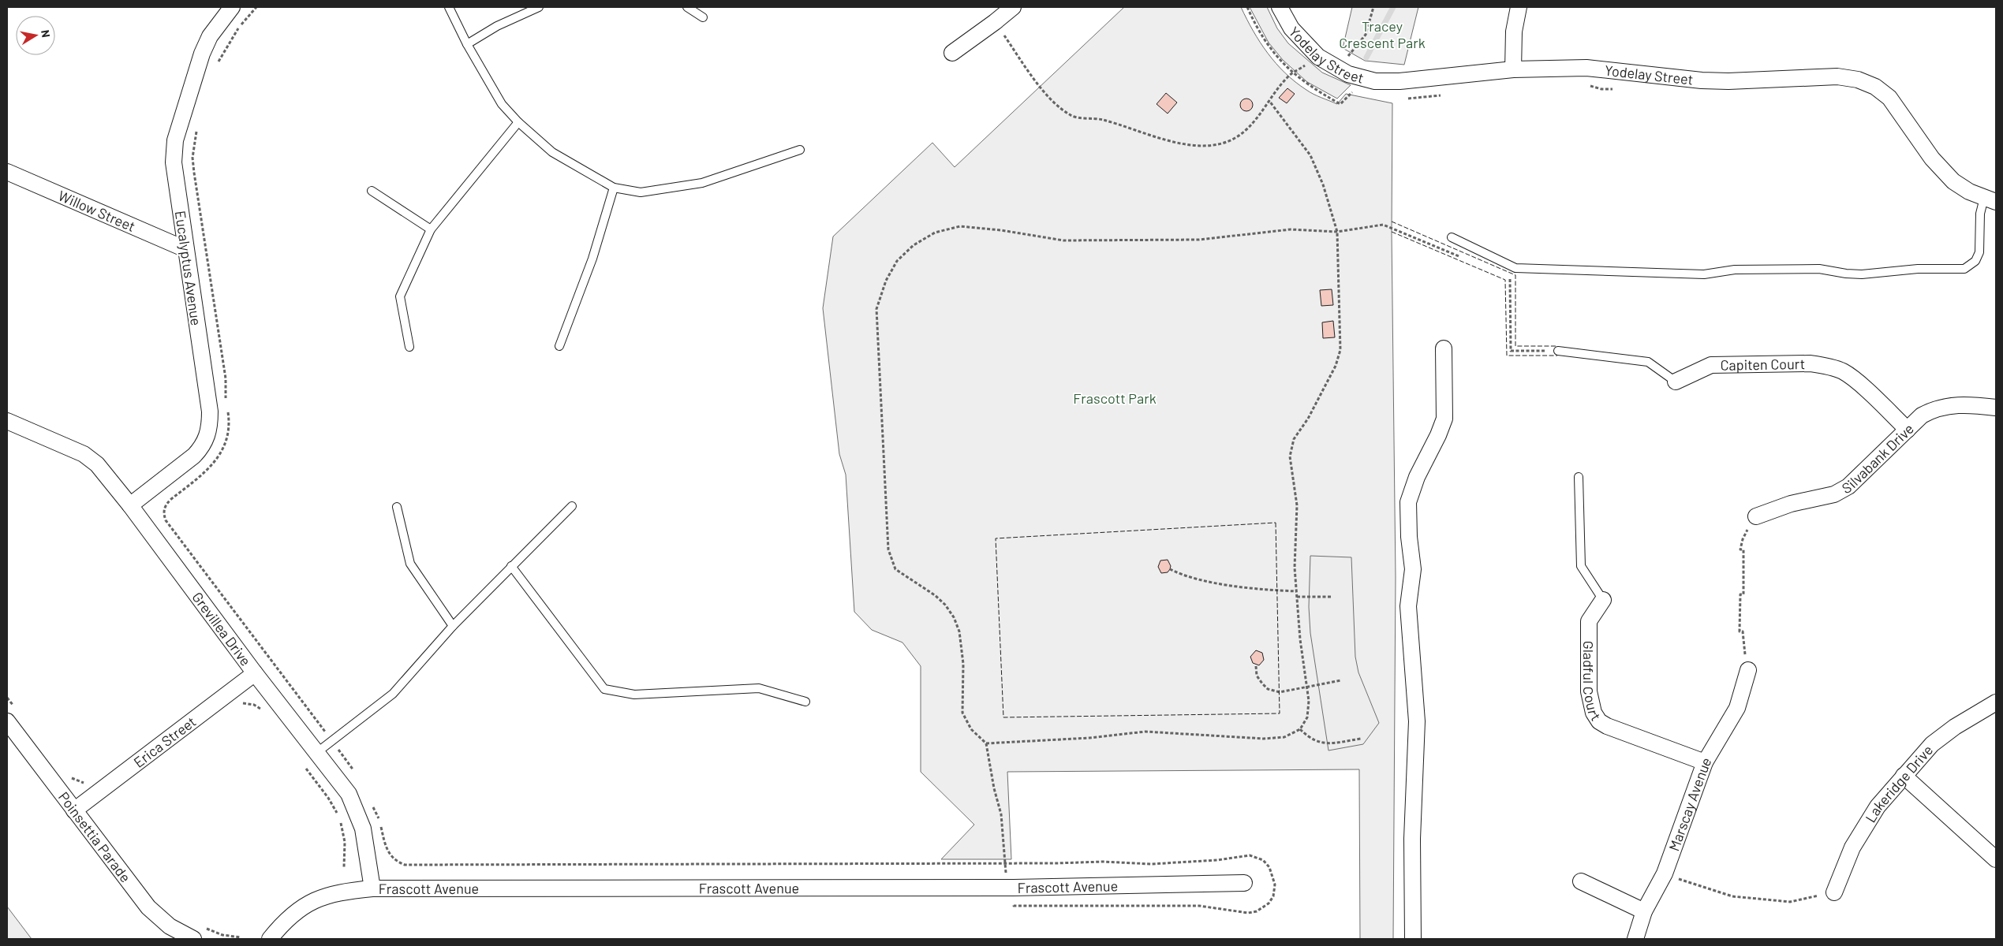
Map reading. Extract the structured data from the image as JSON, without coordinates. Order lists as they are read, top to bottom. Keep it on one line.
{"streets":{"street":["Yodelay Street","Willow Street","Eucalyptus Avenue","Capiten Court","Silvabank Drive","Grevillea Drive","Gladful Court","Erica Street","Lakeridge Drive","Marscay Avenue","Poinsettia Parade","Frascott Avenue"]},"crossings":[["Willow Street","Eucalyptus Avenue"],["Eucalyptus Avenue","Grevillea Drive"],["Capiten Court","Silvabank Drive"],["Grevillea Drive","Erica Street"],["Grevillea Drive","Frascott Avenue"],["Gladful Court","Marscay Avenue"],["Erica Street","Poinsettia Parade"]],"parks":["Tracey Crescent Park","Frascott Park"],"north":"right"}
